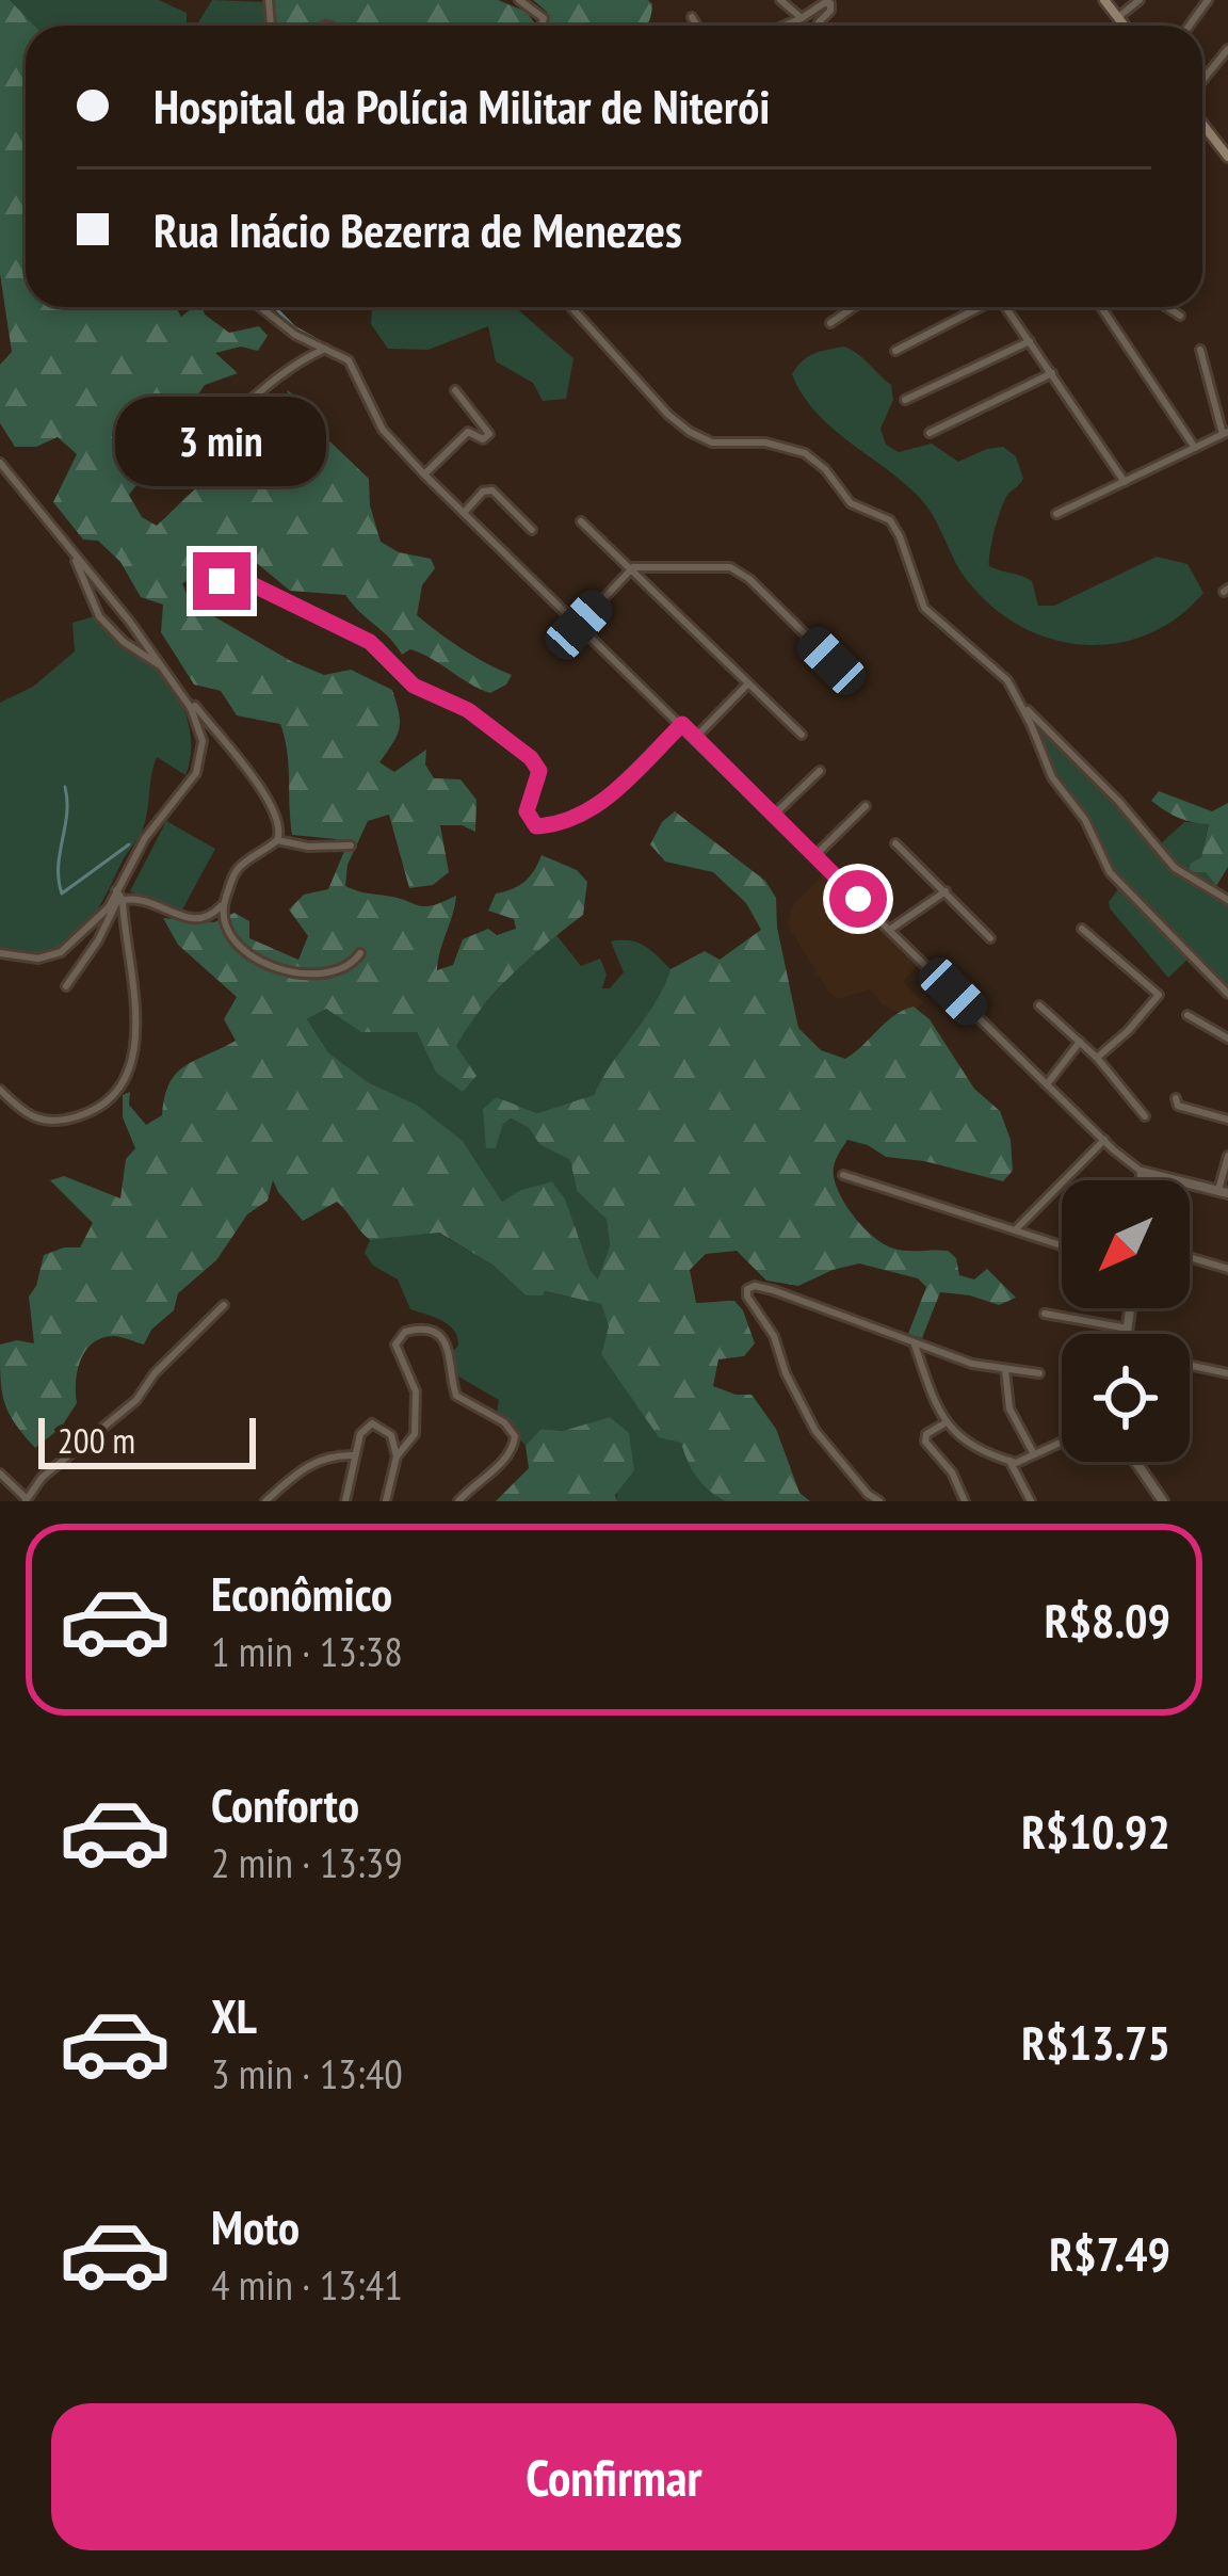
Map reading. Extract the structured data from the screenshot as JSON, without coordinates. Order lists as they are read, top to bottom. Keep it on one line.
{"scale_bar":"200 m","north":"bottom left","page":{"banner":["Hospital da Polícia Militar de Niterói","Rua Inácio Bezerra de Menezes"],"bubble":"3 min","scale":"200 m","list":[{"name":"Econômico","note":"1 min · 13:38","value":"R$8.09"},{"name":"Conforto","note":"2 min · 13:39","value":"R$10.92"},{"name":"XL","note":"3 min · 13:40","value":"R$13.75"},{"name":"Moto","note":"4 min · 13:41","value":"R$7.49"}],"buttons":"Confirmar"}}
